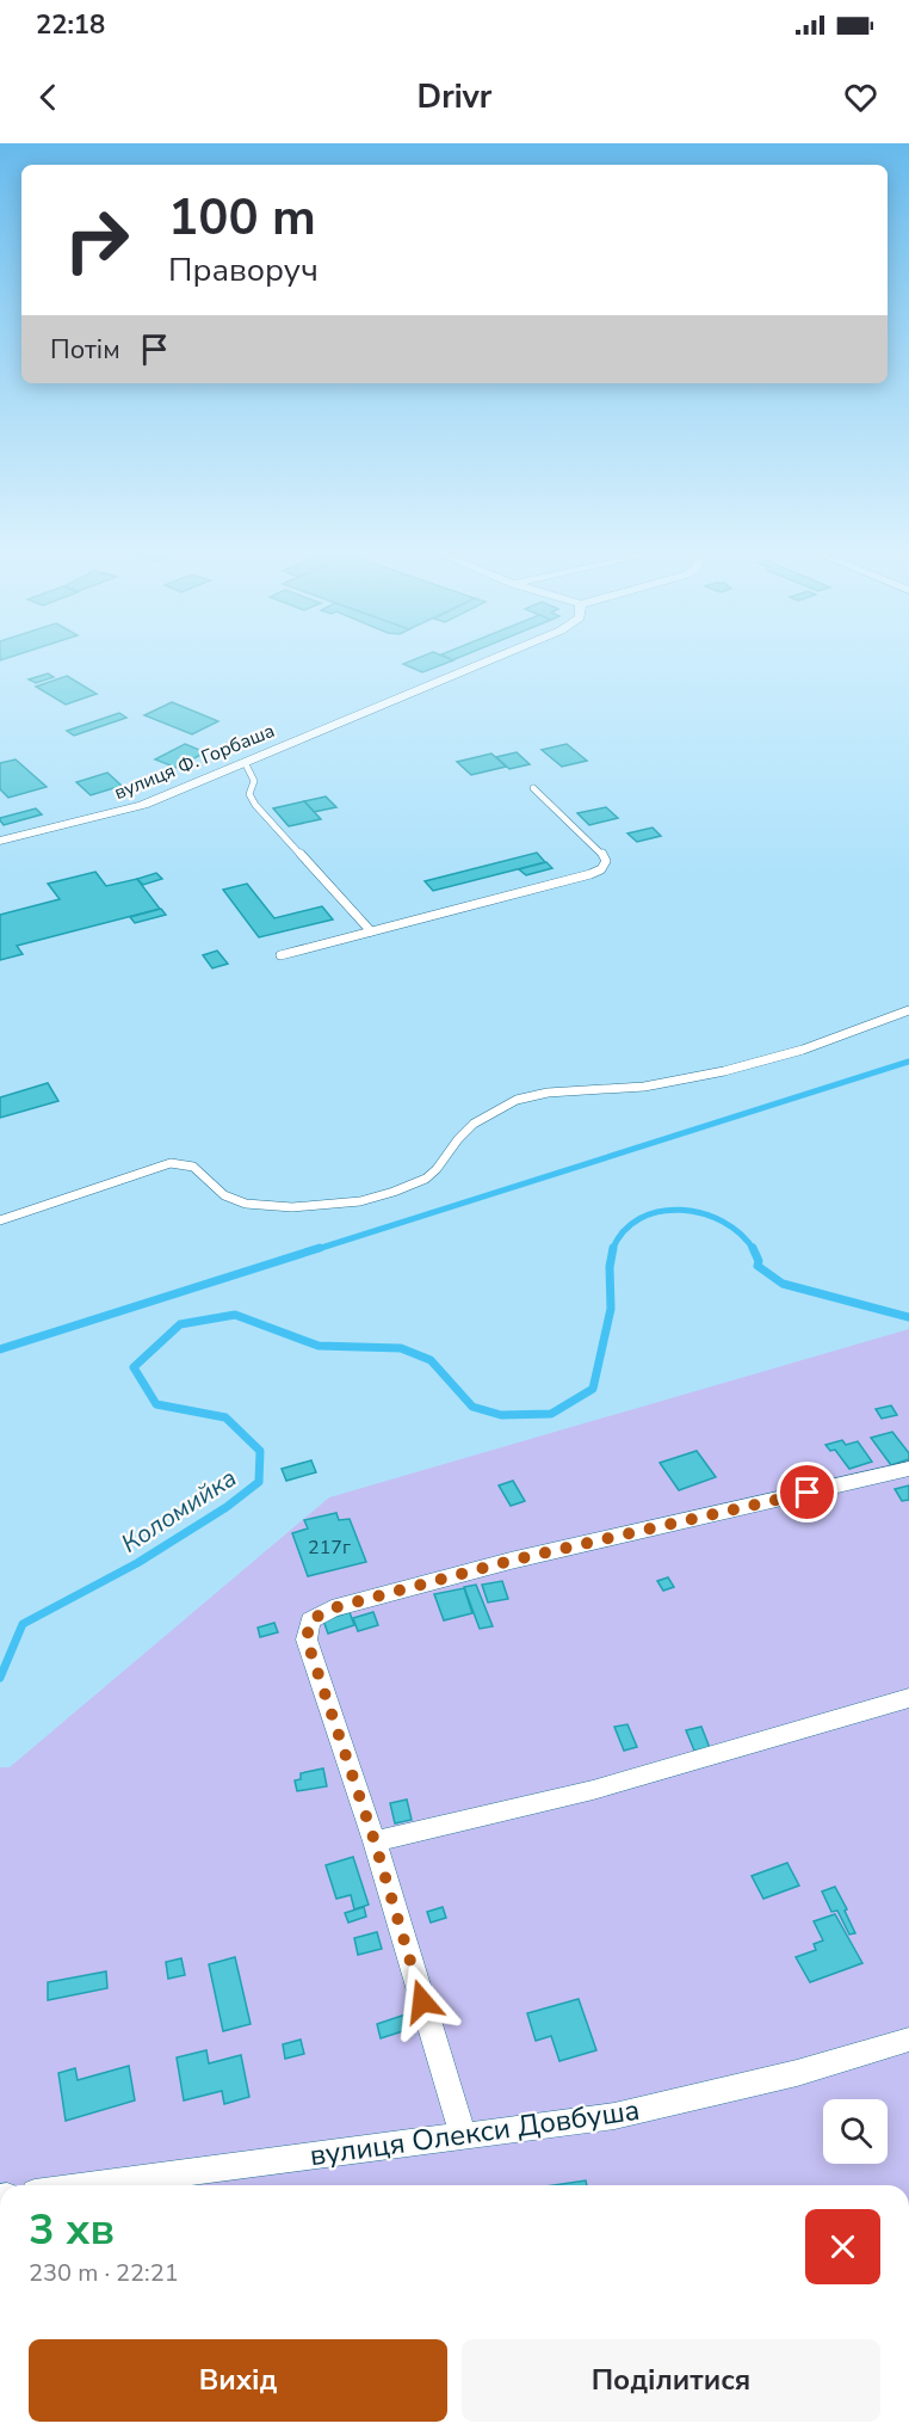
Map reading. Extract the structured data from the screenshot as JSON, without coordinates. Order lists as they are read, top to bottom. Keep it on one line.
{"streets":{"street":["вулиця Ф. Горбаша","вулиця Олекси Довбуша"]},"water":["Коломийка"],"house_numbers":["217г"],"page":{"status":"22:18","header":"Drivr","turn":["100 m","Праворуч"],"then":"Потім","heading":["3 хв","230 m · 22:21"],"buttons":["Вихід","Поділитися"]}}
